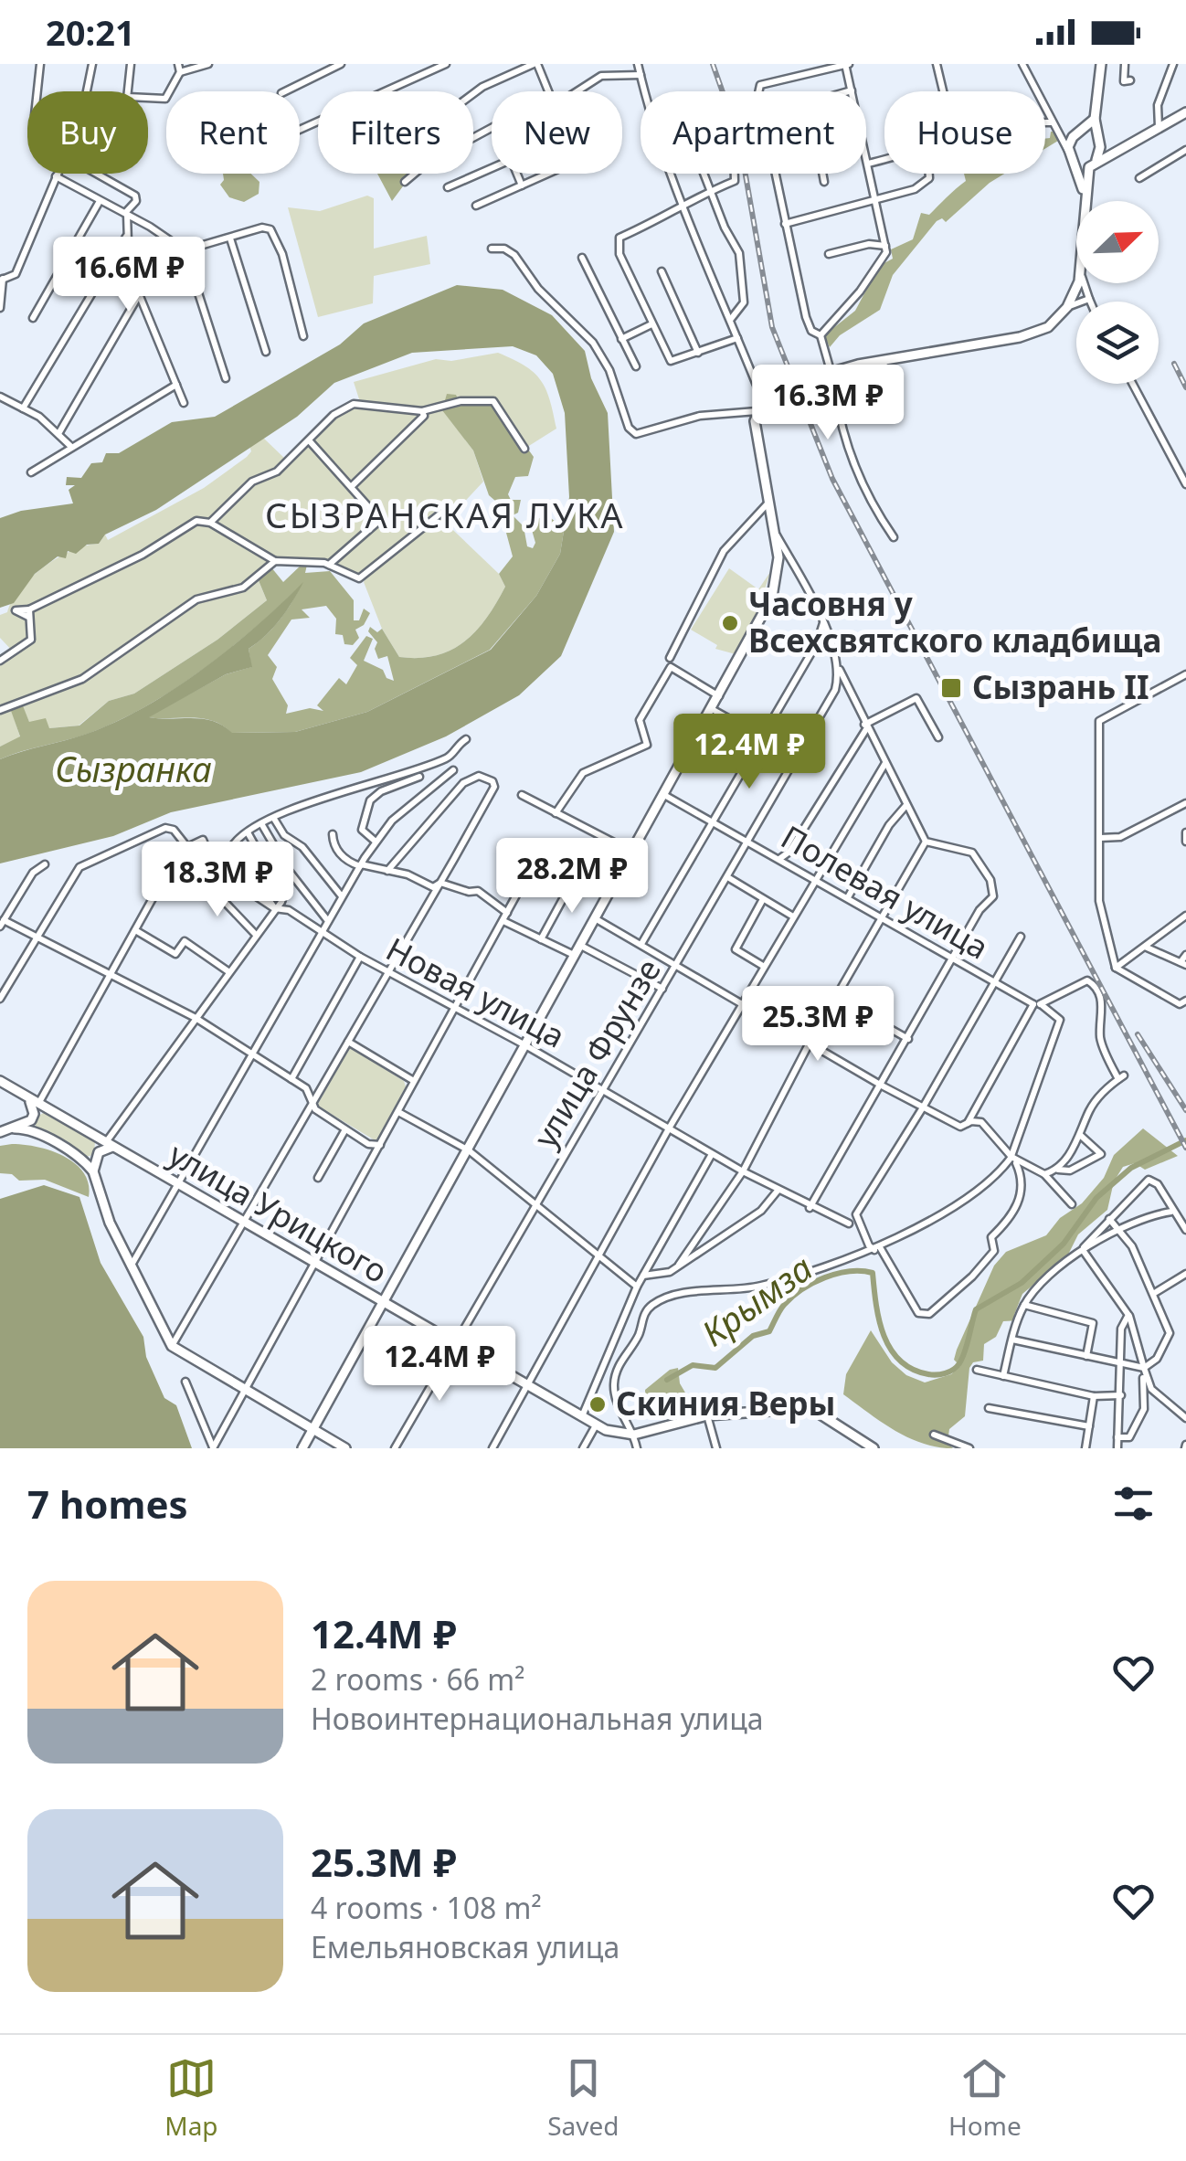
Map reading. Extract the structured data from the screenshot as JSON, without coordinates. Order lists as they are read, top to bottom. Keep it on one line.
{"streets":{"main road":["улица Урицкого"],"street":["Полевая улица","Новая улица","улица Фрунзе"]},"crossings":[["Полевая улица","улица Фрунзе"],["Новая улица","улица Фрунзе"],["улица Фрунзе","улица Урицкого"]],"districts":["СЫЗРАНСКАЯ ЛУКА"],"water":["Сызранка","Крымза"],"places":{"other":["Часовня у Всехсвятского кладбища","Скиния Веры"],"transit":["Сызрань II"]},"north":"top right","page":{"status":"20:21","chip":["Buy","Rent","Filters","New","Apartment","House"],"price":["16.6M ₽","16.3M ₽","12.4M ₽","28.2M ₽","18.3M ₽","25.3M ₽","12.4M ₽"],"heading":"7 homes","list":[{"name":"12.4M ₽","note":"2 rooms · 66 m² · Новоинтернациональная улица"},{"name":"25.3M ₽","note":"4 rooms · 108 m² · Емельяновская улица"}],"tabs":["Map","Saved","Home"]}}
